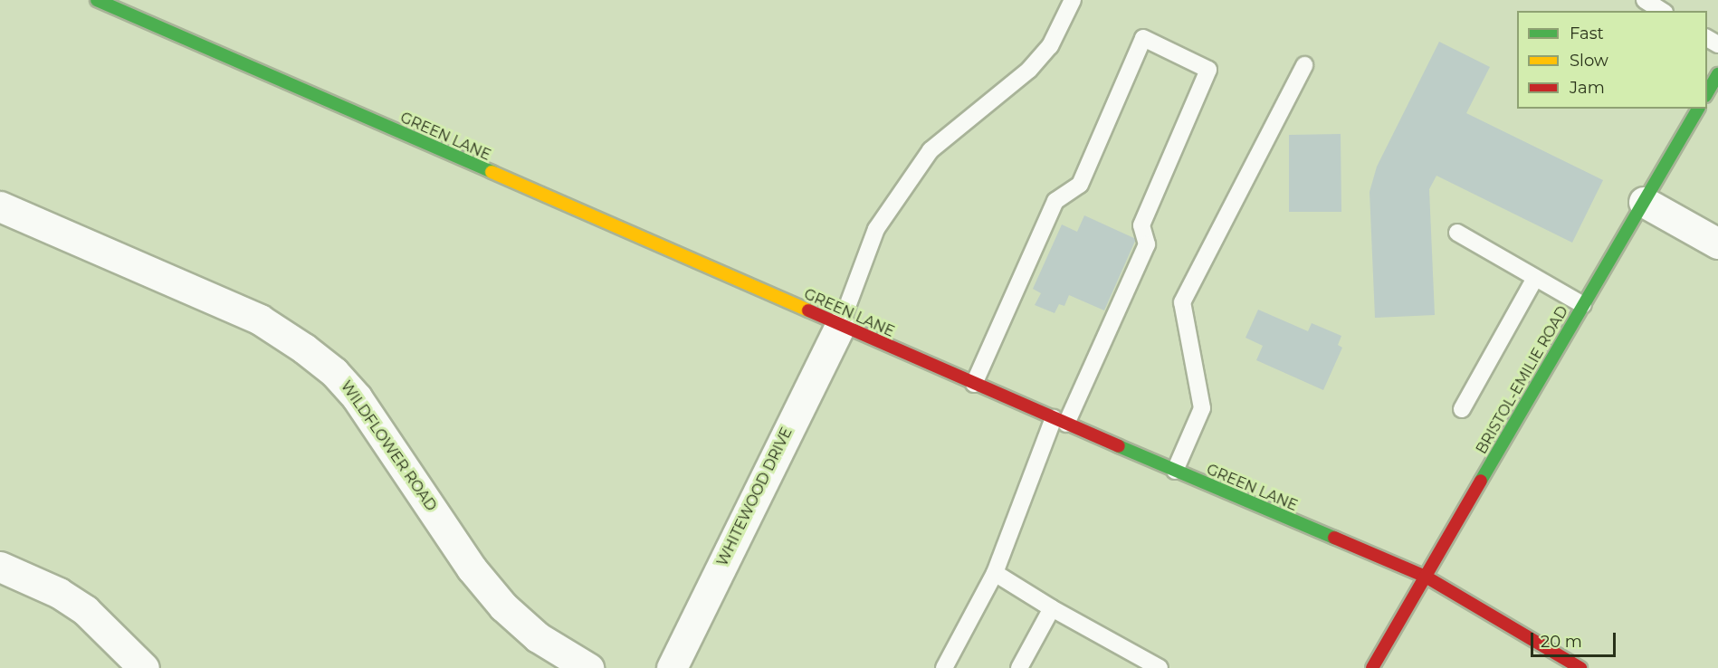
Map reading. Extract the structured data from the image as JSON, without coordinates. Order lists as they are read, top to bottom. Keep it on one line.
{"streets":{"street":["GREEN LANE","BRISTOL-EMILIE ROAD","WILDFLOWER ROAD","WHITEWOOD DRIVE"]},"crossings":[["GREEN LANE","BRISTOL-EMILIE ROAD"],["GREEN LANE","WHITEWOOD DRIVE"]],"legend":["Fast","Slow","Jam"],"scale_bar":"20 m"}
